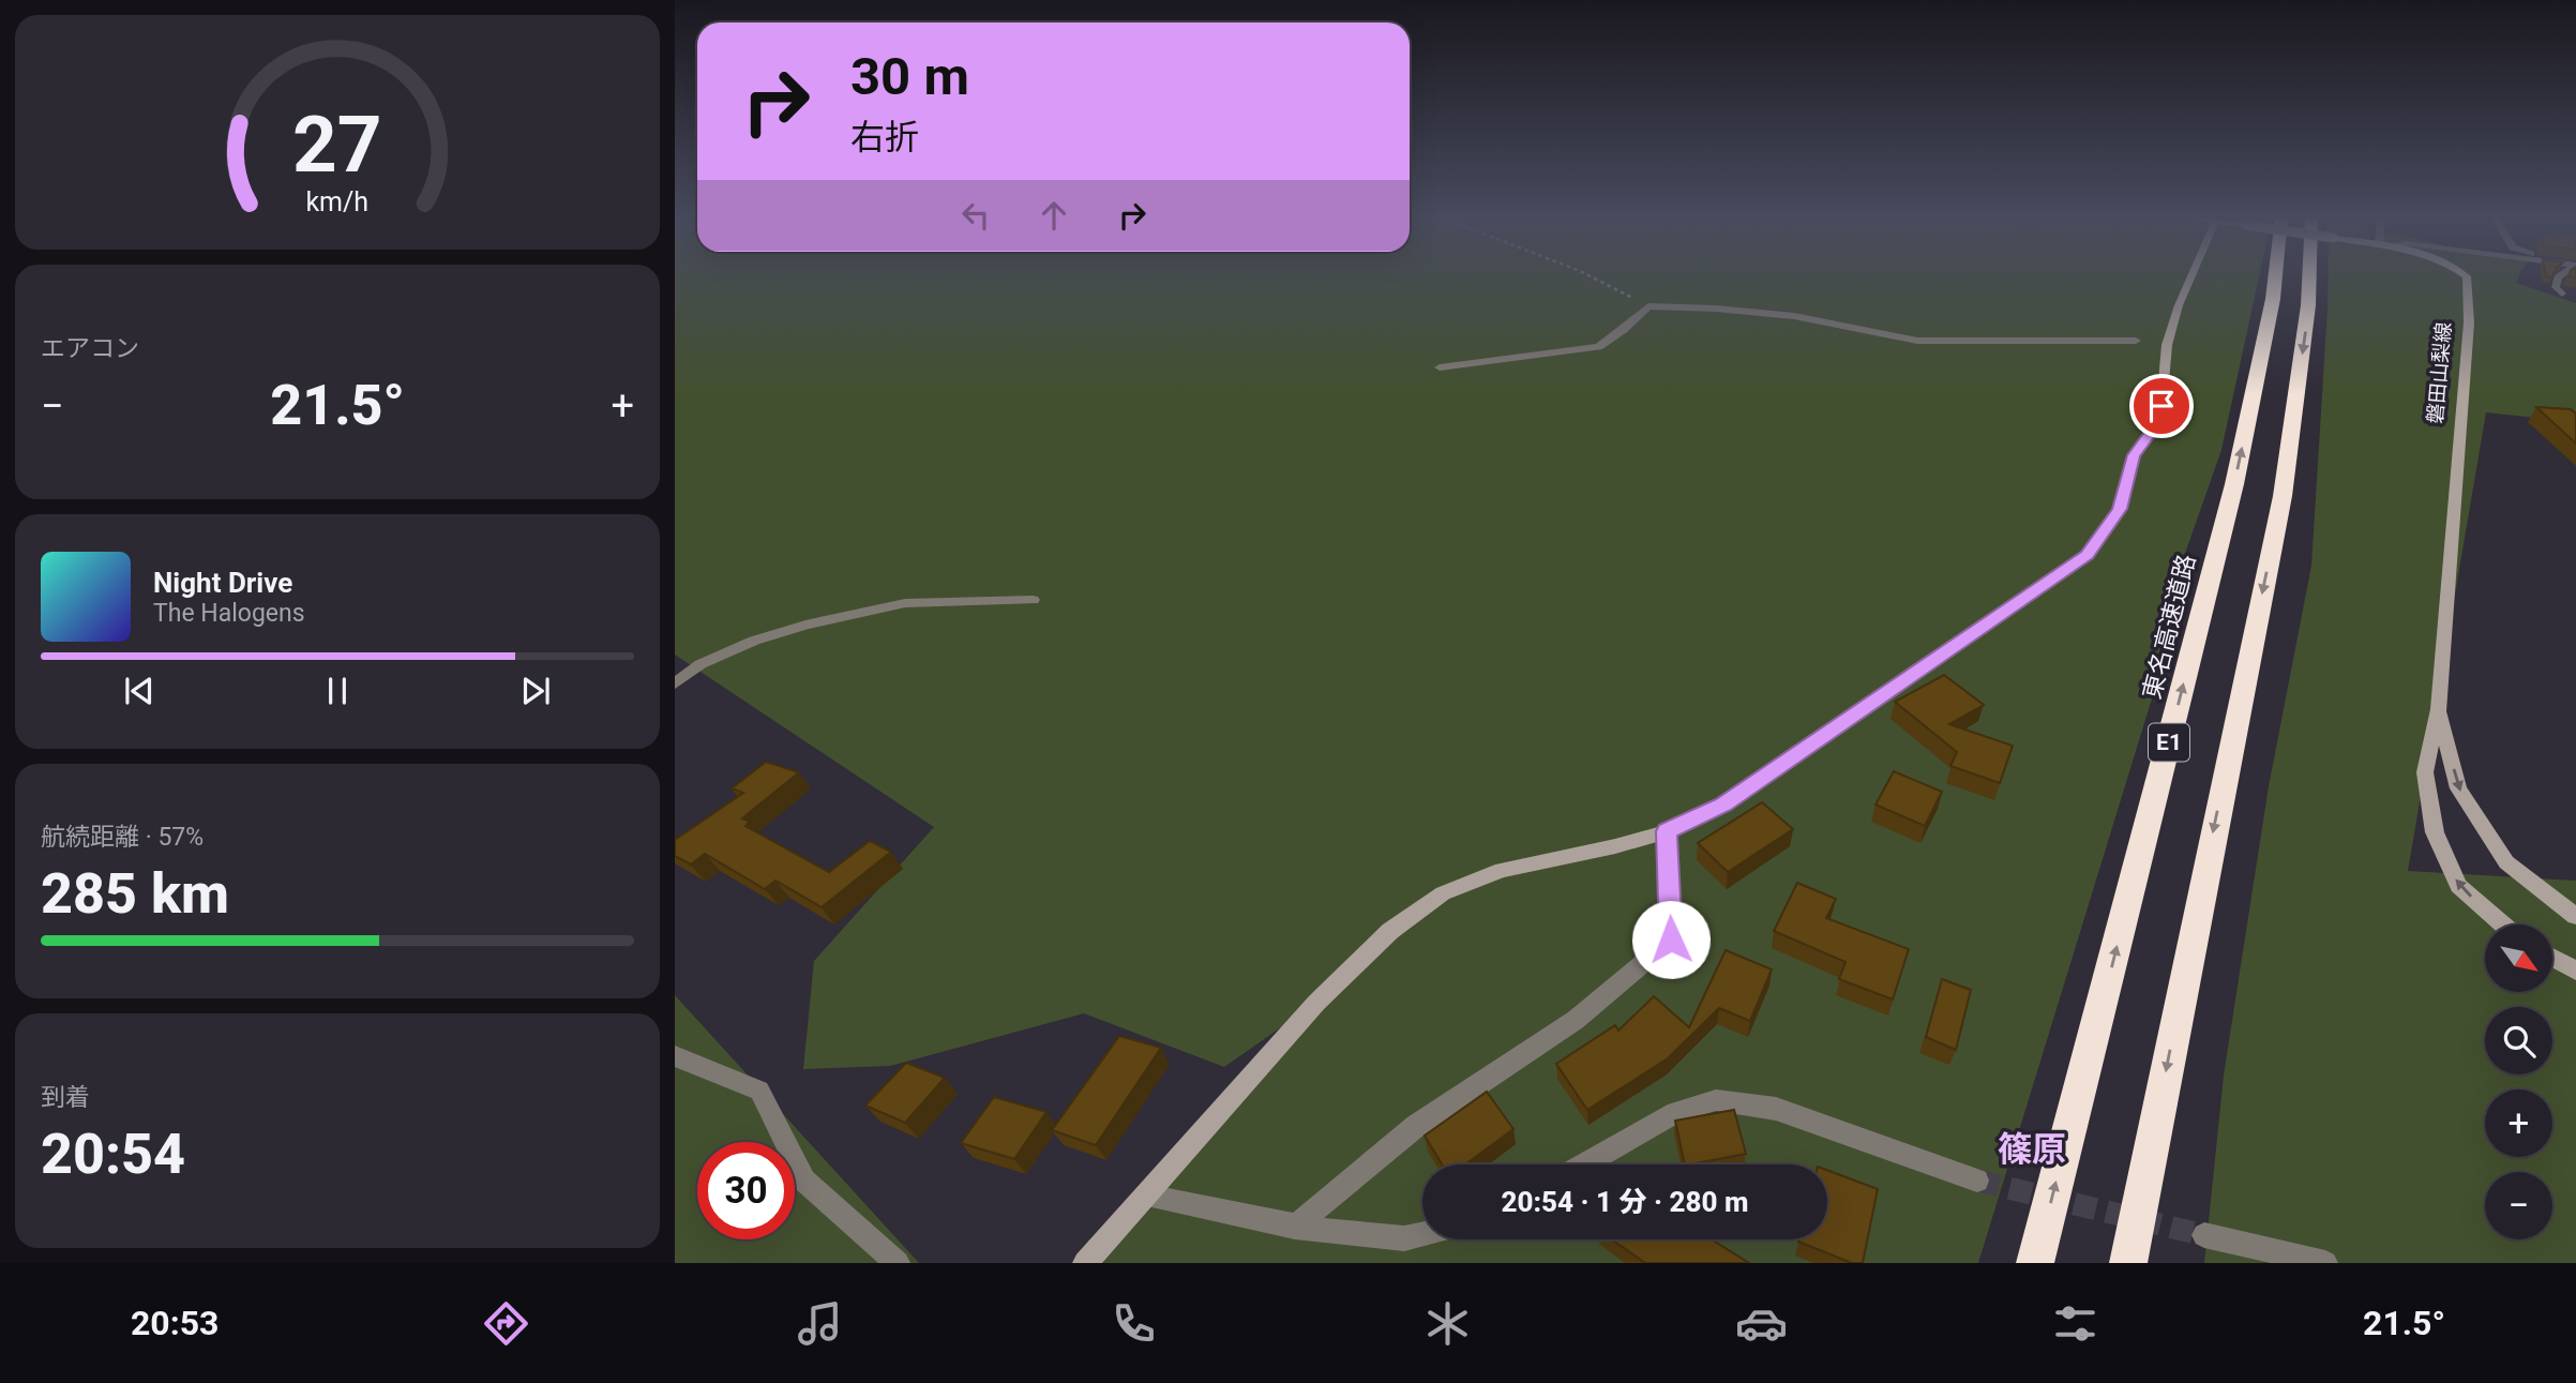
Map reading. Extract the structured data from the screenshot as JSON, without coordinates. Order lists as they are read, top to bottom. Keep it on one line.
{"streets":{"highway":["東名高速道路","E1"],"street":["磐田山梨線"]},"districts":["篠原"],"north":"bottom right","page":{"turn":["30 m","右折"],"tile":["エアコン",["航続距離 · 57%","285 km"],["到着","20:54"]],"heat":["−","21.5°","+"],"song":["Night Drive","The Halogens"],"map_buttons":["+","−"],"limit":"30","trip":"20:54 · 1 分 · 280 m","tabs":["20:53","21.5°"],"gauge":["27","km/h"]}}
